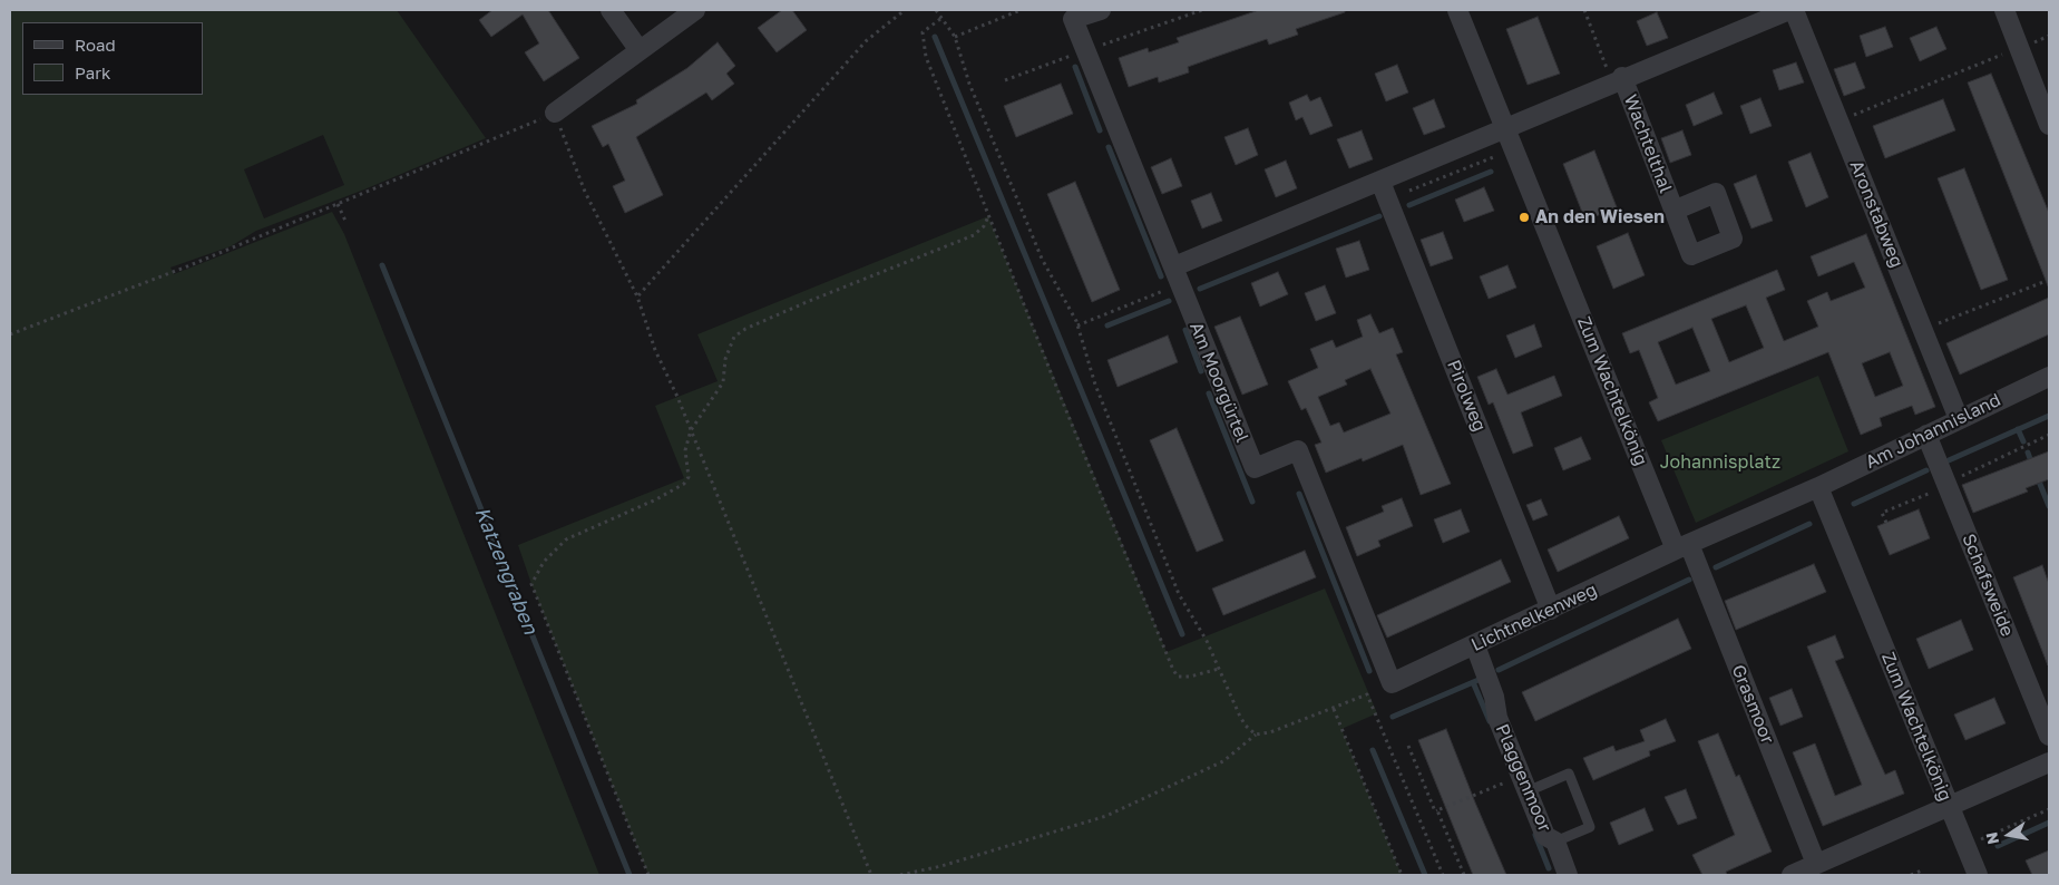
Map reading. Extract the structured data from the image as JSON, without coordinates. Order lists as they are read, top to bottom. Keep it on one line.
{"streets":{"street":["Wachtelthal","Aronstabweg","Am Moorgürtel","Zum Wachtelkönig","Pirolweg","Am Johannisland","Schafsweide","Lichtnelkenweg","Grasmoor","Plaggenmoor"]},"crossings":[["Aronstabweg","Am Johannisland"],["Am Moorgürtel","Lichtnelkenweg"],["Zum Wachtelkönig","Am Johannisland"],["Zum Wachtelkönig","Lichtnelkenweg"],["Zum Wachtelkönig","Grasmoor"],["Pirolweg","Lichtnelkenweg"],["Am Johannisland","Schafsweide"],["Lichtnelkenweg","Grasmoor"],["Lichtnelkenweg","Plaggenmoor"]],"water":["Katzengraben"],"parks":["Johannisplatz"],"places":["An den Wiesen"],"legend":["Road","Park"],"north":"left"}
